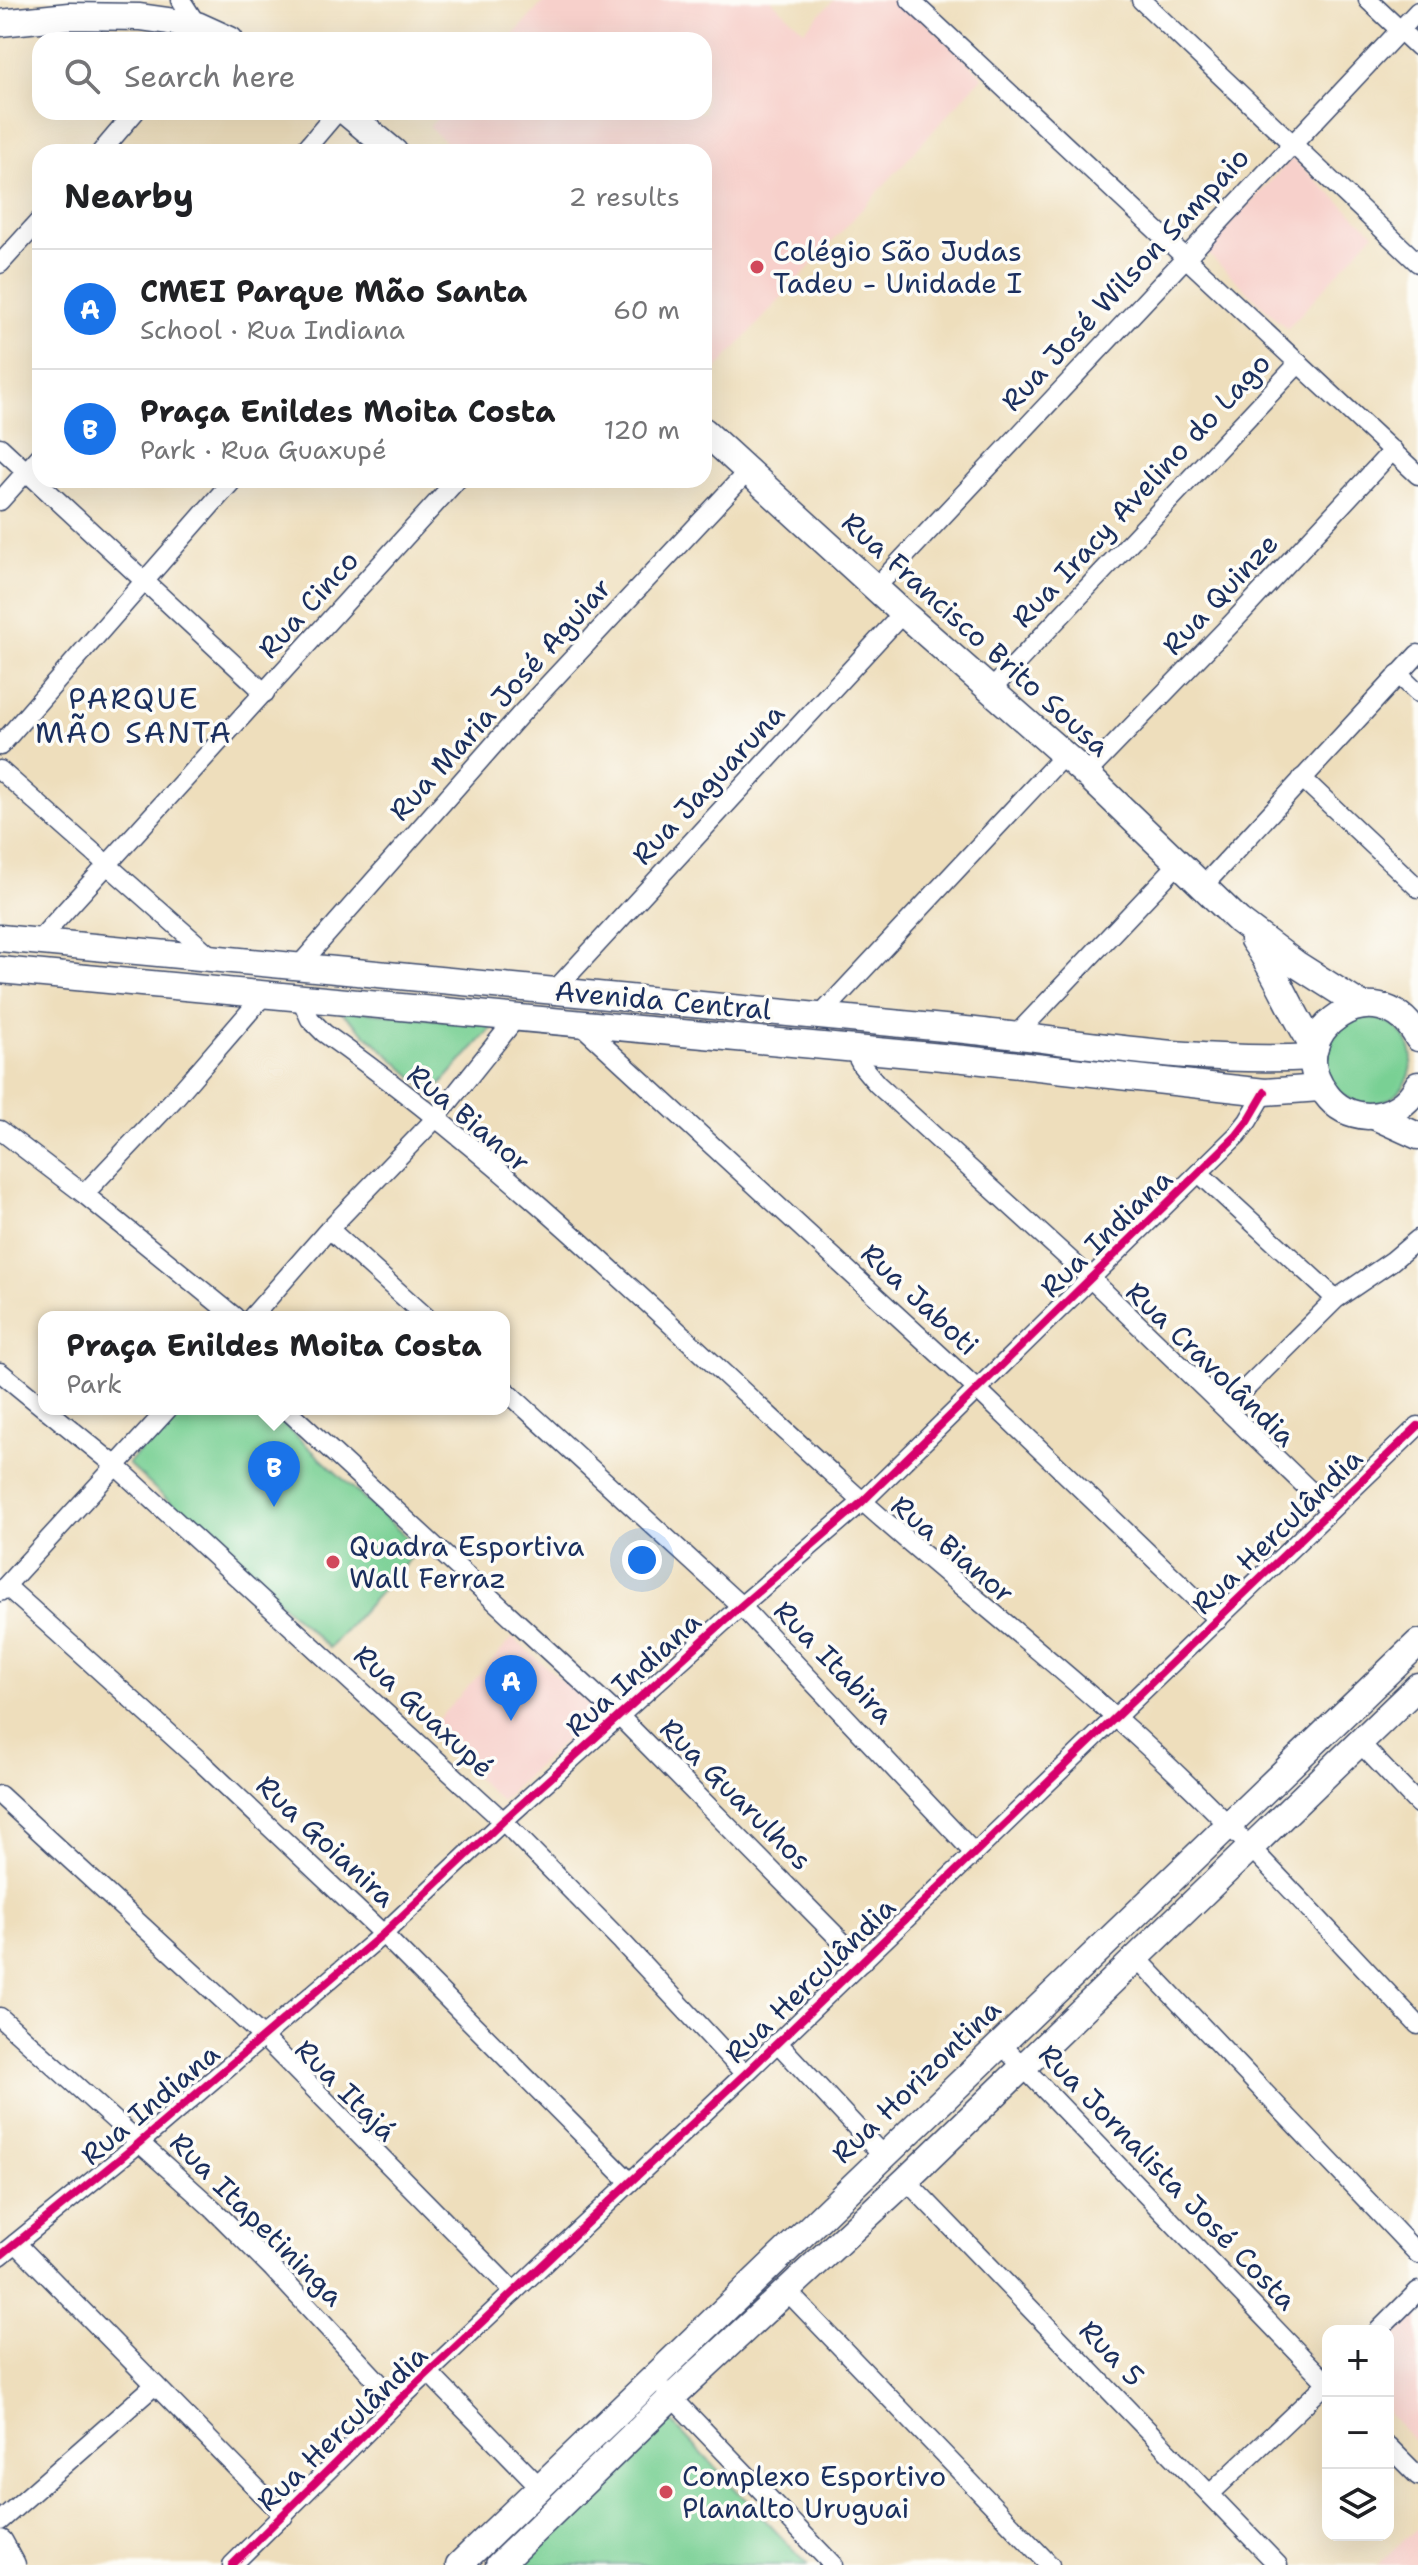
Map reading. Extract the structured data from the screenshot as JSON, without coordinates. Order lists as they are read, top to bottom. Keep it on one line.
{"streets":{"street":["Rua José Wilson Sampaio","Rua Iracy Avelino do Lago","Rua Quinze","Rua Cinco","Rua Francisco Brito Sousa","Rua Maria José Aguiar","Rua Jaguaruna","Avenida Central","Rua Bianor","Rua Indiana","Rua Jaboti","Rua Cravolândia","Rua Herculândia","Rua Itabira","Rua Guaxupé","Rua Guarulhos","Rua Goianira","Rua Horizontina","Rua Itajá","Rua Jornalista José Costa","Rua Itapetininga","Rua 5"]},"crossings":[["Rua José Wilson Sampaio","Rua Francisco Brito Sousa"],["Rua Iracy Avelino do Lago","Rua Francisco Brito Sousa"],["Rua Quinze","Rua Francisco Brito Sousa"],["Rua Cinco","Avenida Central"],["Rua Francisco Brito Sousa","Rua Maria José Aguiar"],["Rua Francisco Brito Sousa","Rua Jaguaruna"],["Rua Maria José Aguiar","Avenida Central"],["Rua Jaguaruna","Avenida Central"],["Avenida Central","Rua Bianor"],["Avenida Central","Rua Indiana"],["Avenida Central","Rua Jaboti"],["Avenida Central","Rua Cravolândia"],["Rua Bianor","Rua Indiana"],["Rua Bianor","Rua Herculândia"],["Rua Bianor","Rua Horizontina"],["Rua Indiana","Rua Jaboti"],["Rua Indiana","Rua Cravolândia"],["Rua Indiana","Rua Itabira"],["Rua Indiana","Rua Guaxupé"],["Rua Indiana","Rua Guarulhos"],["Rua Indiana","Rua Goianira"],["Rua Indiana","Rua Itajá"],["Rua Indiana","Rua Itapetininga"],["Rua Jaboti","Rua Herculândia"],["Rua Cravolândia","Rua Herculândia"],["Rua Herculândia","Rua Itabira"],["Rua Herculândia","Rua Guaxupé"],["Rua Herculândia","Rua Guarulhos"],["Rua Herculândia","Rua Goianira"],["Rua Herculândia","Rua Itajá"],["Rua Herculândia","Rua Itapetininga"],["Rua Horizontina","Rua Jornalista José Costa"]],"districts":["PARQUE MÃO SANTA"],"places":["Colégio São Judas Tadeu - Unidade I","Quadra Esportiva Wall Ferraz","Complexo Esportivo Planalto Uruguai"],"page":{"search":"Search here","heading":["Nearby","2 results"],"list":[{"mark":"A","name":"CMEI Parque Mão Santa","note":"School · Rua Indiana","value":"60 m"},{"mark":"B","name":"Praça Enildes Moita Costa","note":"Park · Rua Guaxupé","value":"120 m"}],"popup":["Praça Enildes Moita Costa","Park"],"pins":["B","A"],"map_buttons":["+","−"]}}
